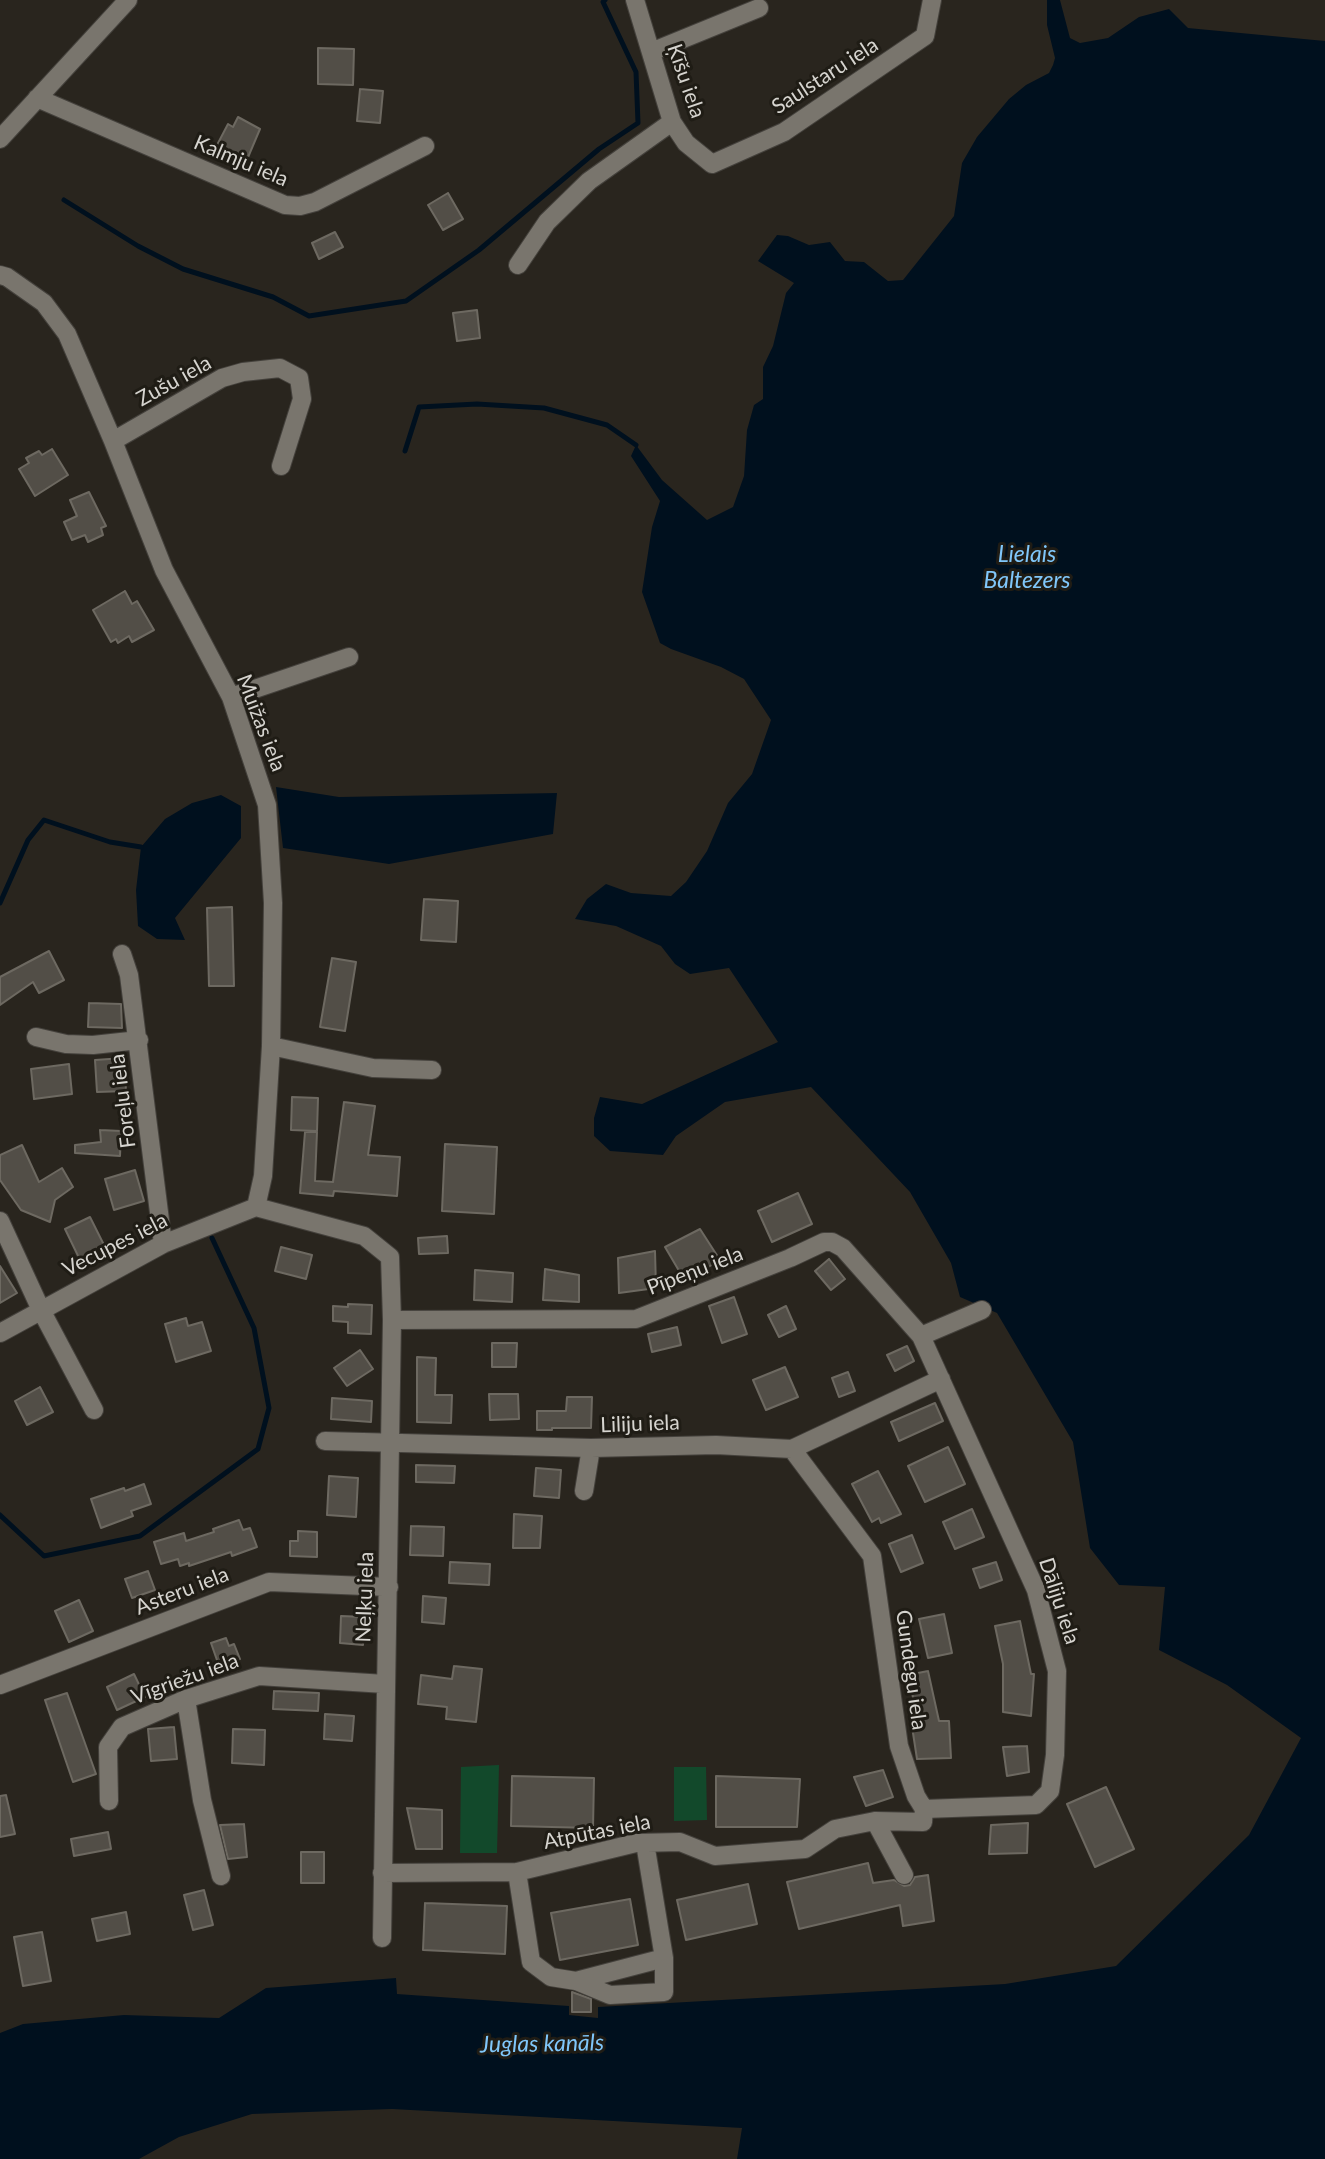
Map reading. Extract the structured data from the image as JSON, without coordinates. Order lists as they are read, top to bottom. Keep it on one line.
{"streets":{"street":["Saulstaru iela","Ķīšu iela","Kalmju iela","Zušu iela","Muižas iela","Foreļu iela","Vecupes iela","Pīpeņu iela","Liliju iela","Asteru iela","Neļķu iela","Dāliju iela","Gundegu iela","Vīgriežu iela","Atpūtas iela"]},"crossings":[["Saulstaru iela","Ķīšu iela"],["Zušu iela","Muižas iela"],["Muižas iela","Vecupes iela"],["Muižas iela","Neļķu iela"],["Foreļu iela","Vecupes iela"],["Vecupes iela","Neļķu iela"],["Pīpeņu iela","Liliju iela"],["Pīpeņu iela","Neļķu iela"],["Pīpeņu iela","Dāliju iela"],["Liliju iela","Neļķu iela"],["Liliju iela","Dāliju iela"],["Liliju iela","Gundegu iela"],["Asteru iela","Neļķu iela"],["Neļķu iela","Vīgriežu iela"],["Neļķu iela","Atpūtas iela"],["Dāliju iela","Gundegu iela"],["Dāliju iela","Atpūtas iela"],["Gundegu iela","Atpūtas iela"]],"water":["Lielais Baltezers","Juglas kanāls"]}
